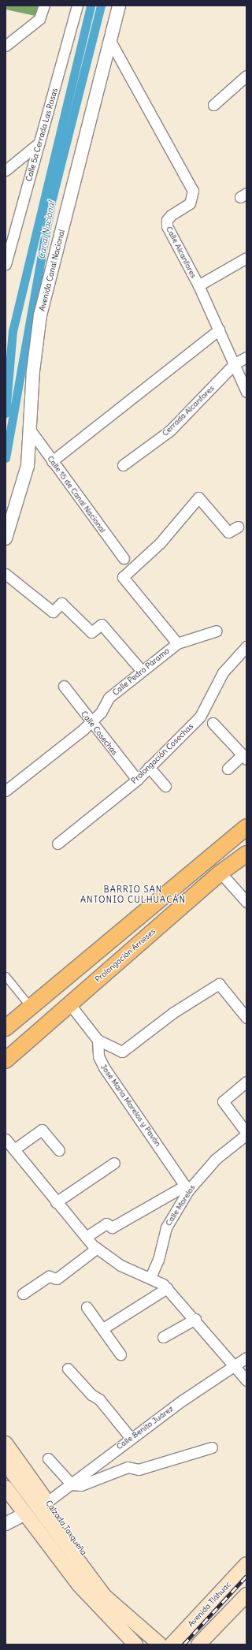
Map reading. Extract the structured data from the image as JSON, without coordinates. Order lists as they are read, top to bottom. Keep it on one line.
{"streets":{"main road":["Prolongación Arneses","Calzada Taxqueña","Avenida Tláhuac"],"street":["Calle 5a Cerrada Las Rosas","Calle Alcanfores","Avenida Canal Nacional","Cerrada Alcanfores","Calle 15 de Canal Nacional","Calle Pedro Páramo","Calle Cosechas","Prolongación Cosechas","José María Morelos y Pavón","Calle Morelos","Calle Benito Juárez"]},"crossings":[["Calle Alcanfores","Avenida Canal Nacional"],["Calle Alcanfores","Cerrada Alcanfores"],["Avenida Canal Nacional","Calle 15 de Canal Nacional"],["Calle Pedro Páramo","Calle Cosechas"],["Calle Cosechas","Prolongación Cosechas"],["José María Morelos y Pavón","Calle Morelos"],["Calle Benito Juárez","Calzada Taxqueña"]],"districts":["BARRIO SAN ANTONIO CULHUACÁN"],"water":["Canal Nacional"]}
